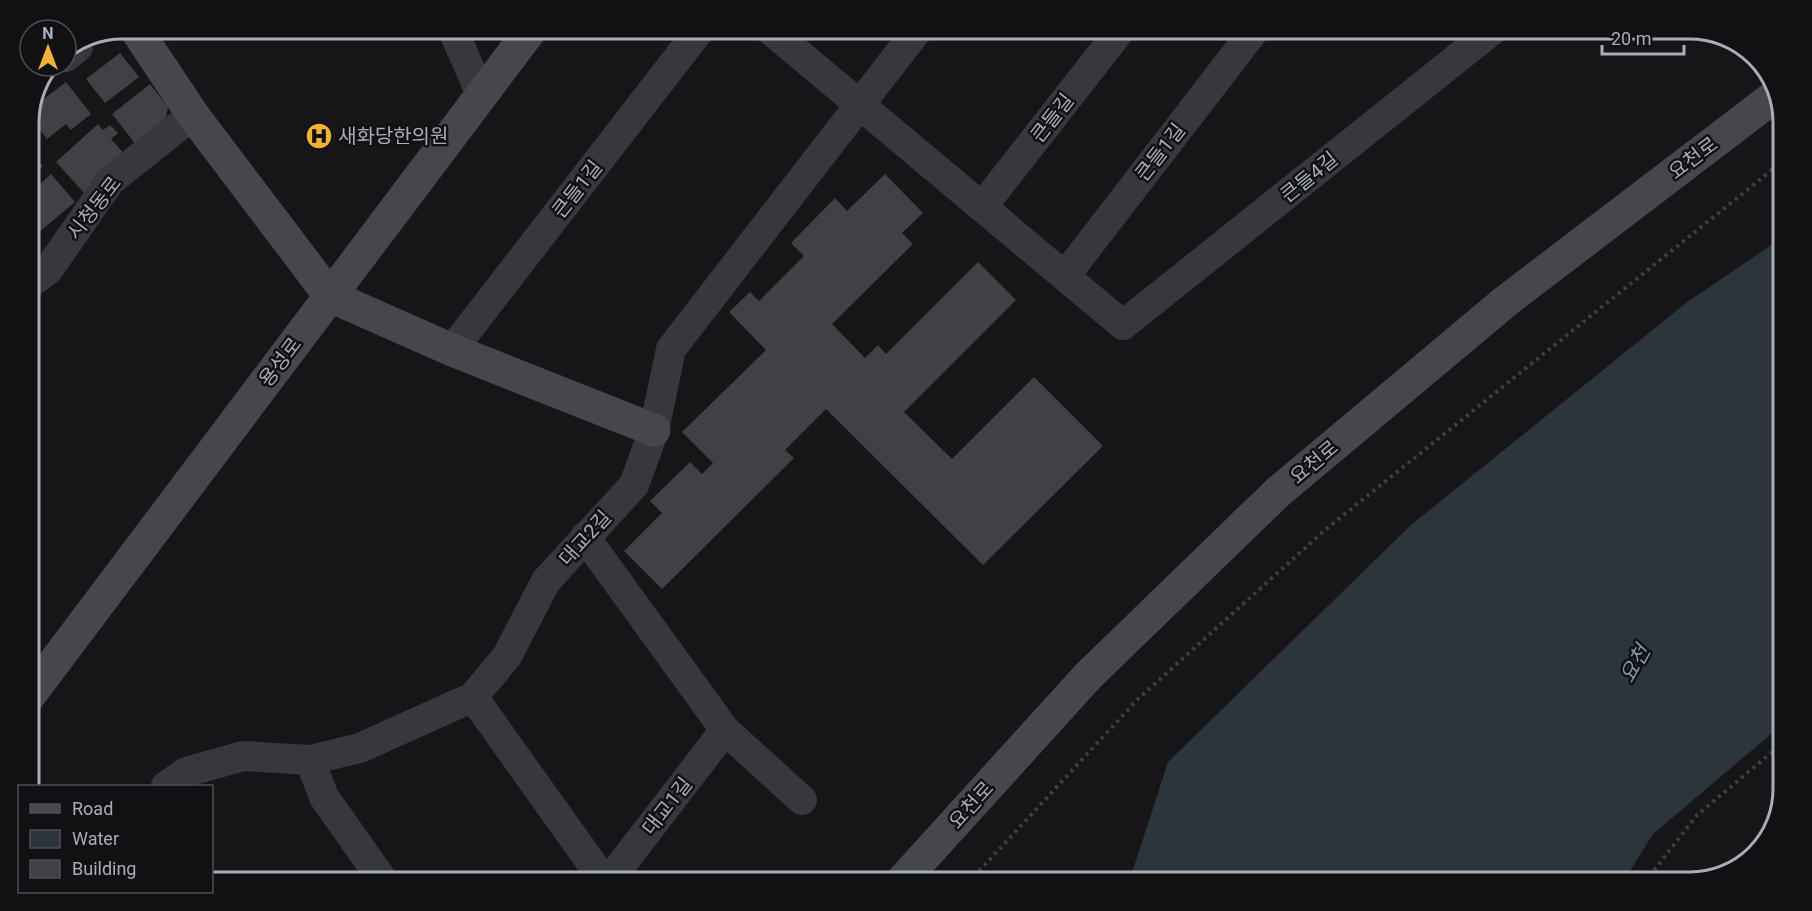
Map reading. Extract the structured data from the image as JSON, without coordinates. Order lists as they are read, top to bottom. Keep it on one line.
{"streets":{"street":["큰들길","큰들1길","요천로","큰들4길","시청동로","용성로","대교2길","대교1길"]},"crossings":[["큰들1길","큰들4길"]],"water":["요천"],"places":{"hospital":["새화당한의원"]},"legend":["Road","Water","Building"],"scale_bar":"20 m","north":"top"}
